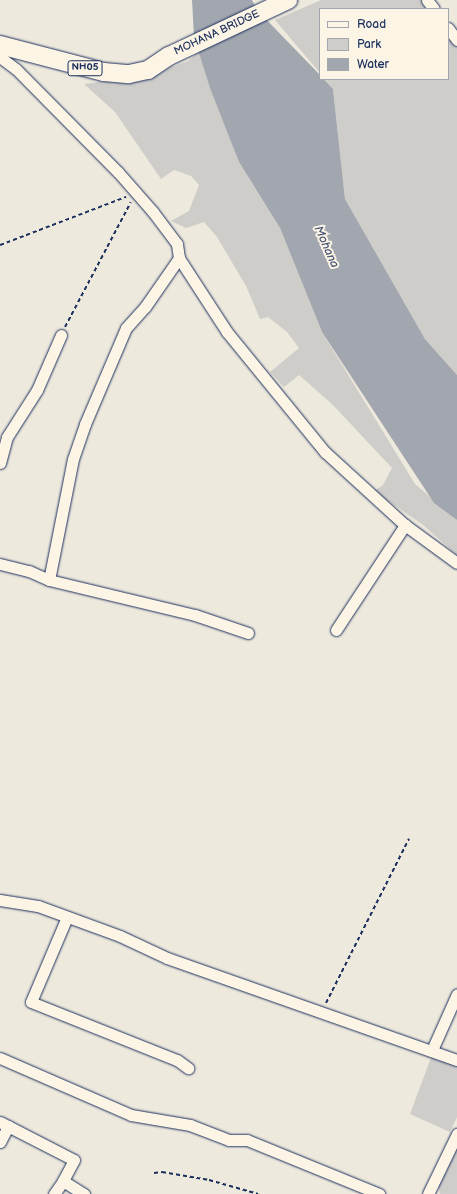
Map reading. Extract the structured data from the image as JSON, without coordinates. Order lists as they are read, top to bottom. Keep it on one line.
{"streets":{"main road":["MOHANA BRIDGE","NH05"]},"water":["Mohana"],"legend":["Road","Park","Water"]}
